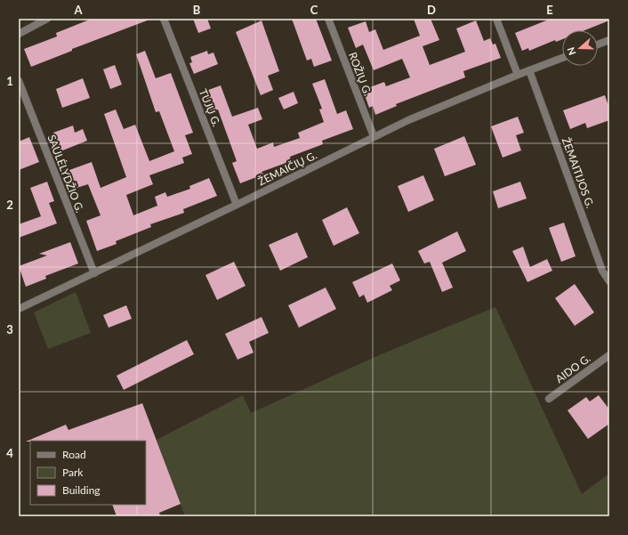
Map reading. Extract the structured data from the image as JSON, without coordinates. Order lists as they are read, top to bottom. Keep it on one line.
{"streets":{"street":["ROŽIŲ G.","TUJŲ G.","ŽEMAIČIŲ G.","ŽEMAITIJOS G.","SAULĖLYDŽIO G.","AIDO G."]},"crossings":[["ROŽIŲ G.","ŽEMAIČIŲ G."],["TUJŲ G.","ŽEMAIČIŲ G."],["ŽEMAIČIŲ G.","ŽEMAITIJOS G."],["ŽEMAIČIŲ G.","SAULĖLYDŽIO G."]],"legend":["Road","Park","Building"],"north":"left","grid":{"columns":["A","B","C","D","E"],"rows":["1","2","3","4"]}}
